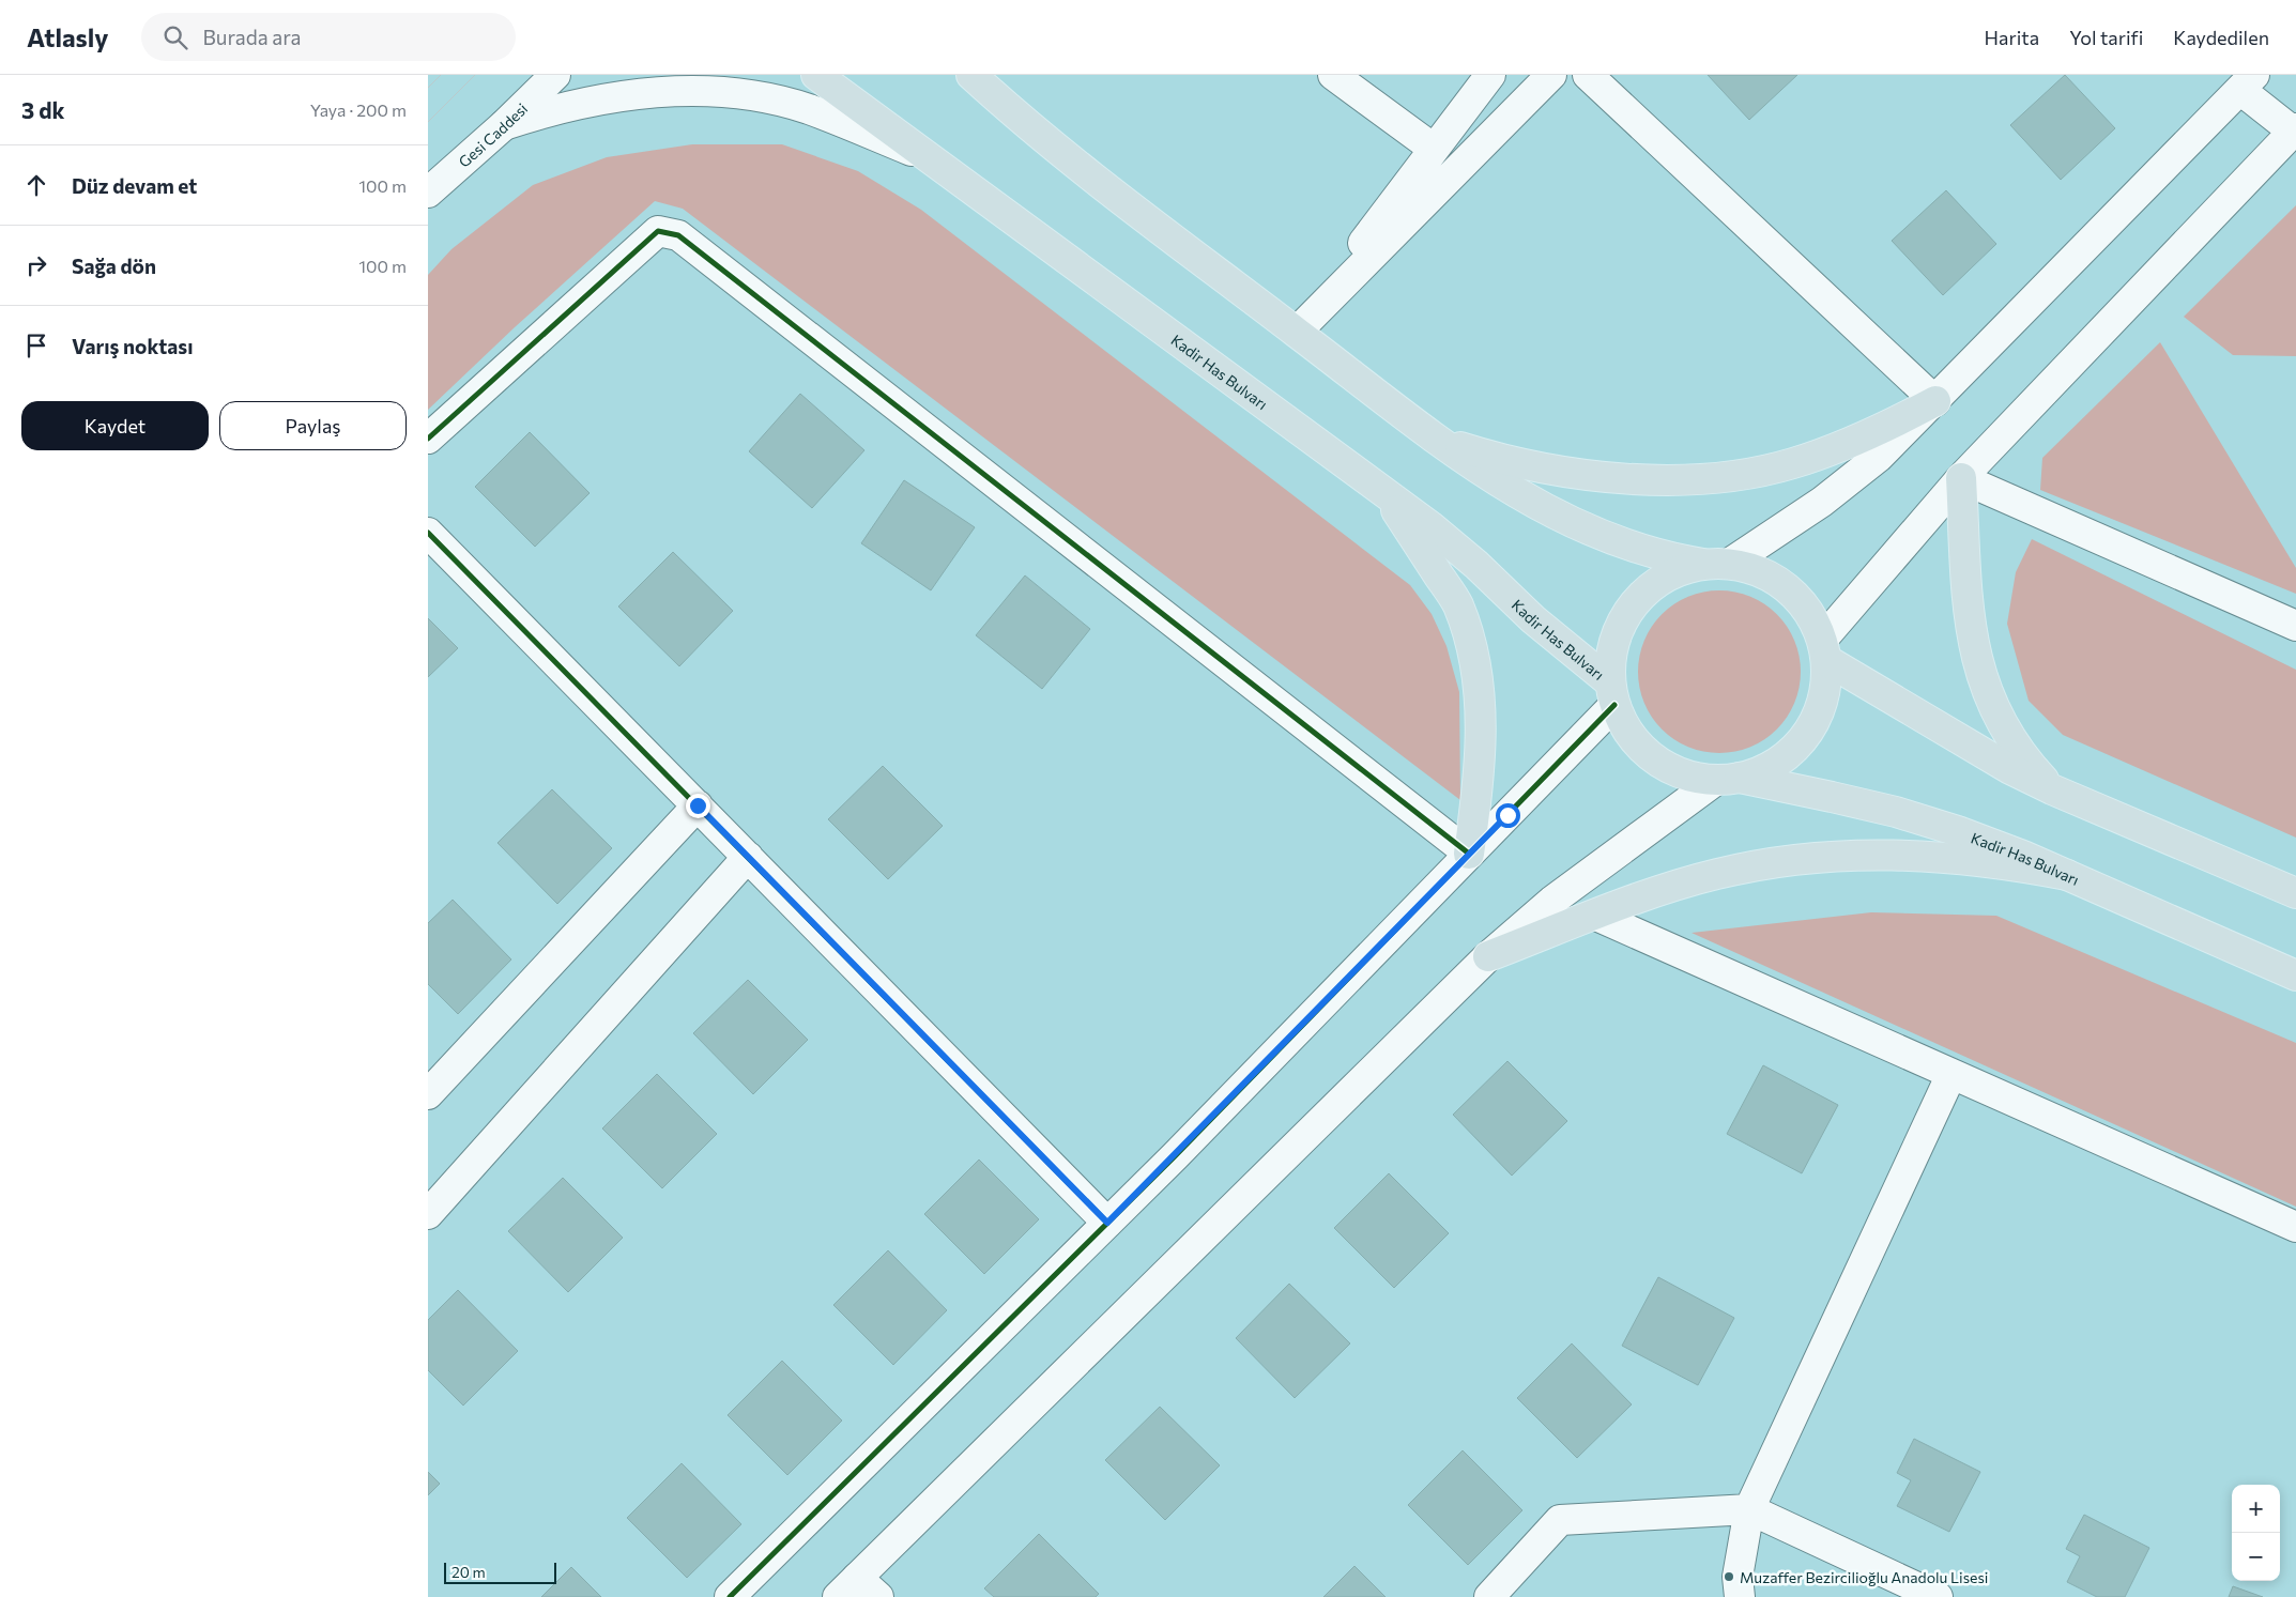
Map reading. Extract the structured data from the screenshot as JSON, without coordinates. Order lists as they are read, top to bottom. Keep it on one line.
{"streets":{"highway":["Kadir Has Bulvarı"],"street":["Gesi Caddesi"]},"places":["Muzaffer Bezircilioğlu Anadolu Lisesi"],"scale_bar":"20 m","page":{"header":"Atlasly","search":"Burada ara","nav":["Harita","Yol tarifi","Kaydedilen"],"heading":["3 dk","Yaya · 200 m"],"list":[["Düz devam et","100 m"],["Sağa dön","100 m"],"Varış noktası"],"buttons":["Kaydet","Paylaş"],"map_buttons":["+","−"],"scale":"20 m"}}
